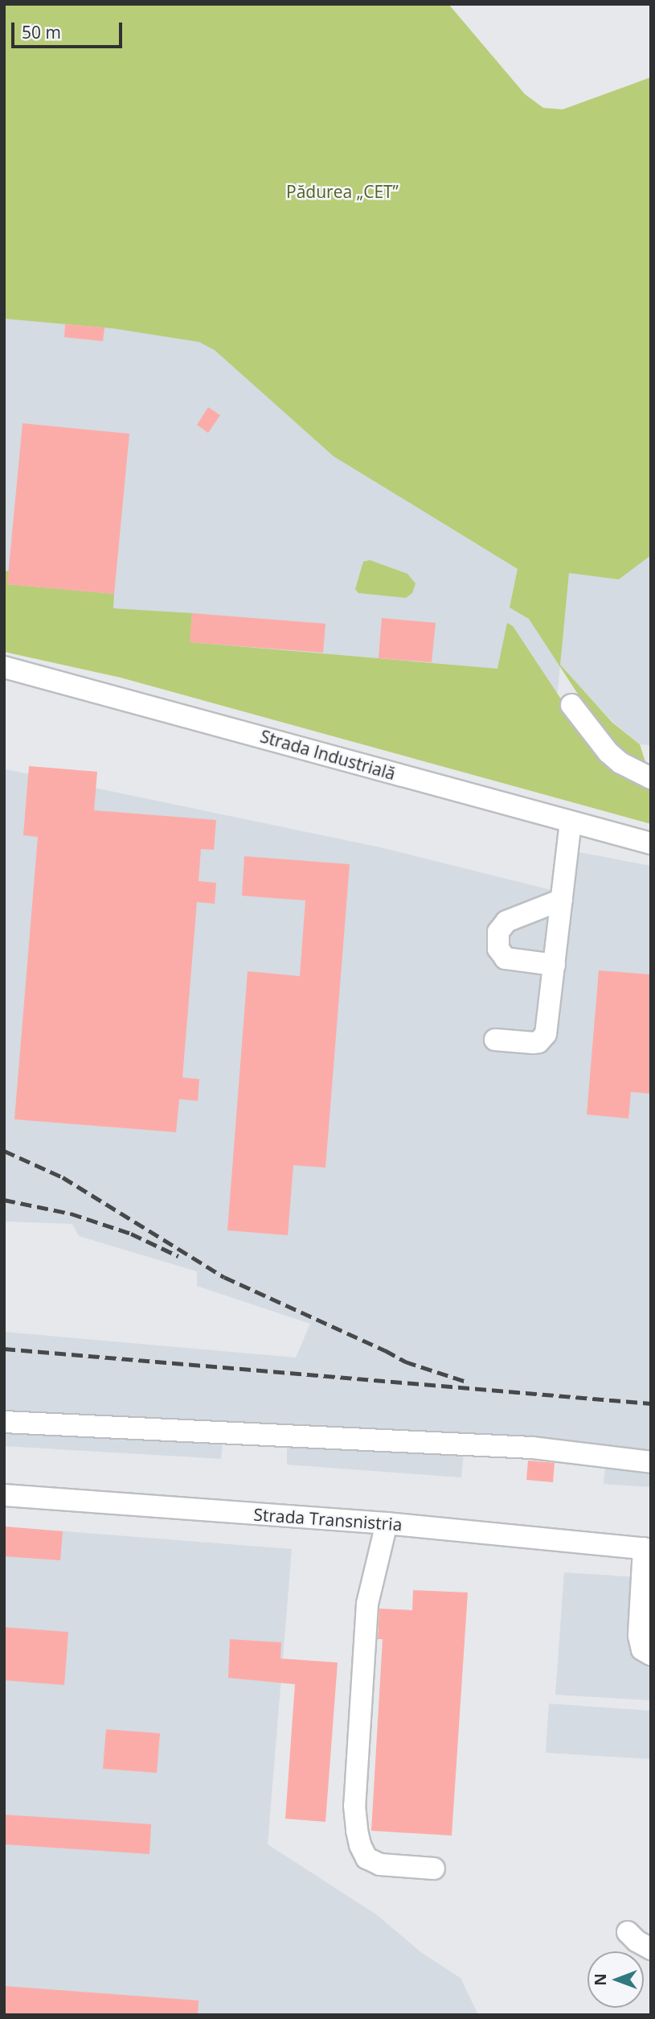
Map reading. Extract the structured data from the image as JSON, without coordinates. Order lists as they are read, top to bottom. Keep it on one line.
{"streets":{"street":["Strada Industrială","Strada Transnistria"]},"parks":["Pădurea „CET”"],"scale_bar":"50 m","north":"left"}
